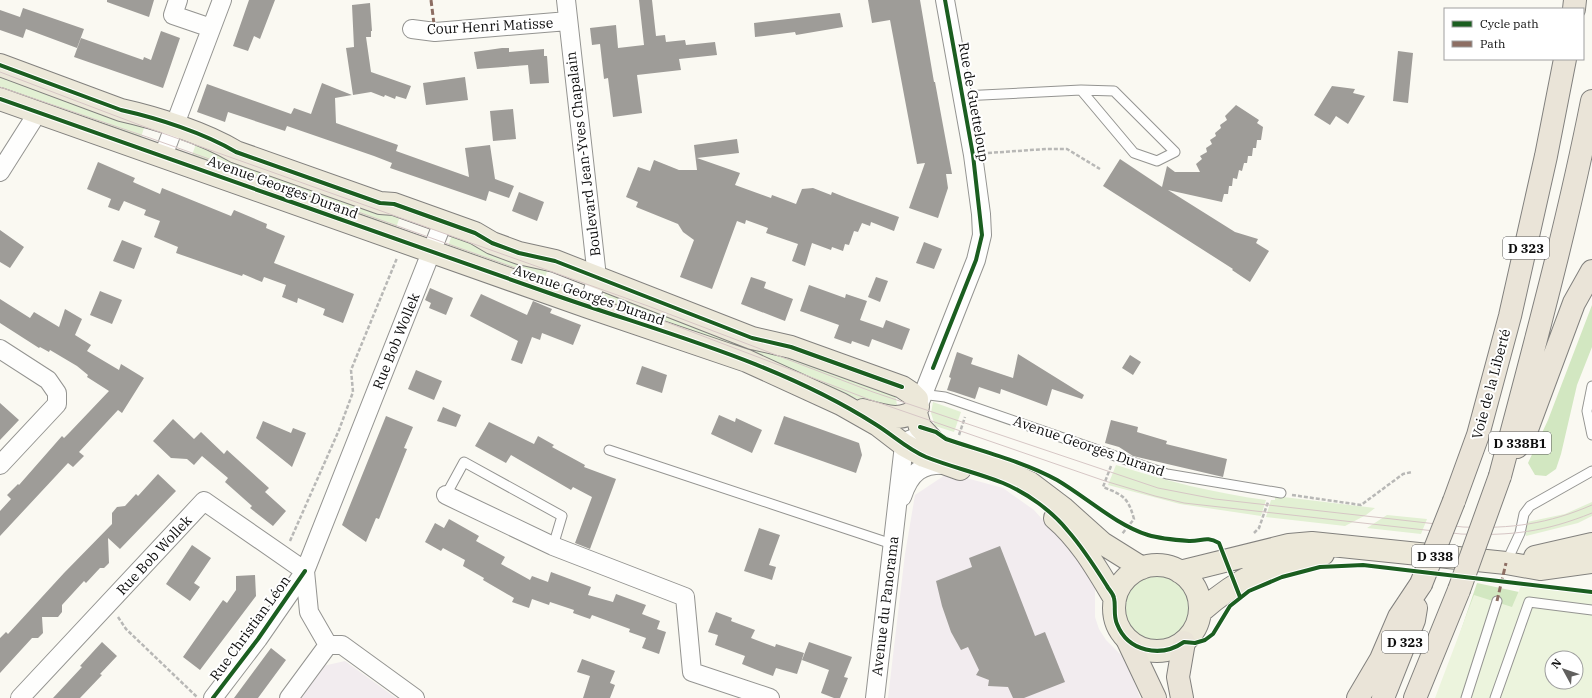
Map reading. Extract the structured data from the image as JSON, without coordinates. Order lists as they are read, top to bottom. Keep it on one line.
{"streets":{"highway":["D 323","Voie de la Liberté","D 338B1"],"main road":["Avenue Georges Durand","D 338"],"street":["Cour Henri Matisse","Rue de Guetteloup","Boulevard Jean-Yves Chapalain","Rue Bob Wollek","Avenue du Panorama","Rue Christian Léon"]},"crossings":[["Cour Henri Matisse","Boulevard Jean-Yves Chapalain"],["Rue de Guetteloup","Avenue Georges Durand"],["Boulevard Jean-Yves Chapalain","Avenue Georges Durand"],["Avenue Georges Durand","Rue Bob Wollek"],["Avenue Georges Durand","D 338"],["Avenue Georges Durand","Avenue du Panorama"],["D 323","D 338B1"],["Rue Bob Wollek","Rue Christian Léon"]],"legend":["Cycle path","Path"],"north":"top left"}
